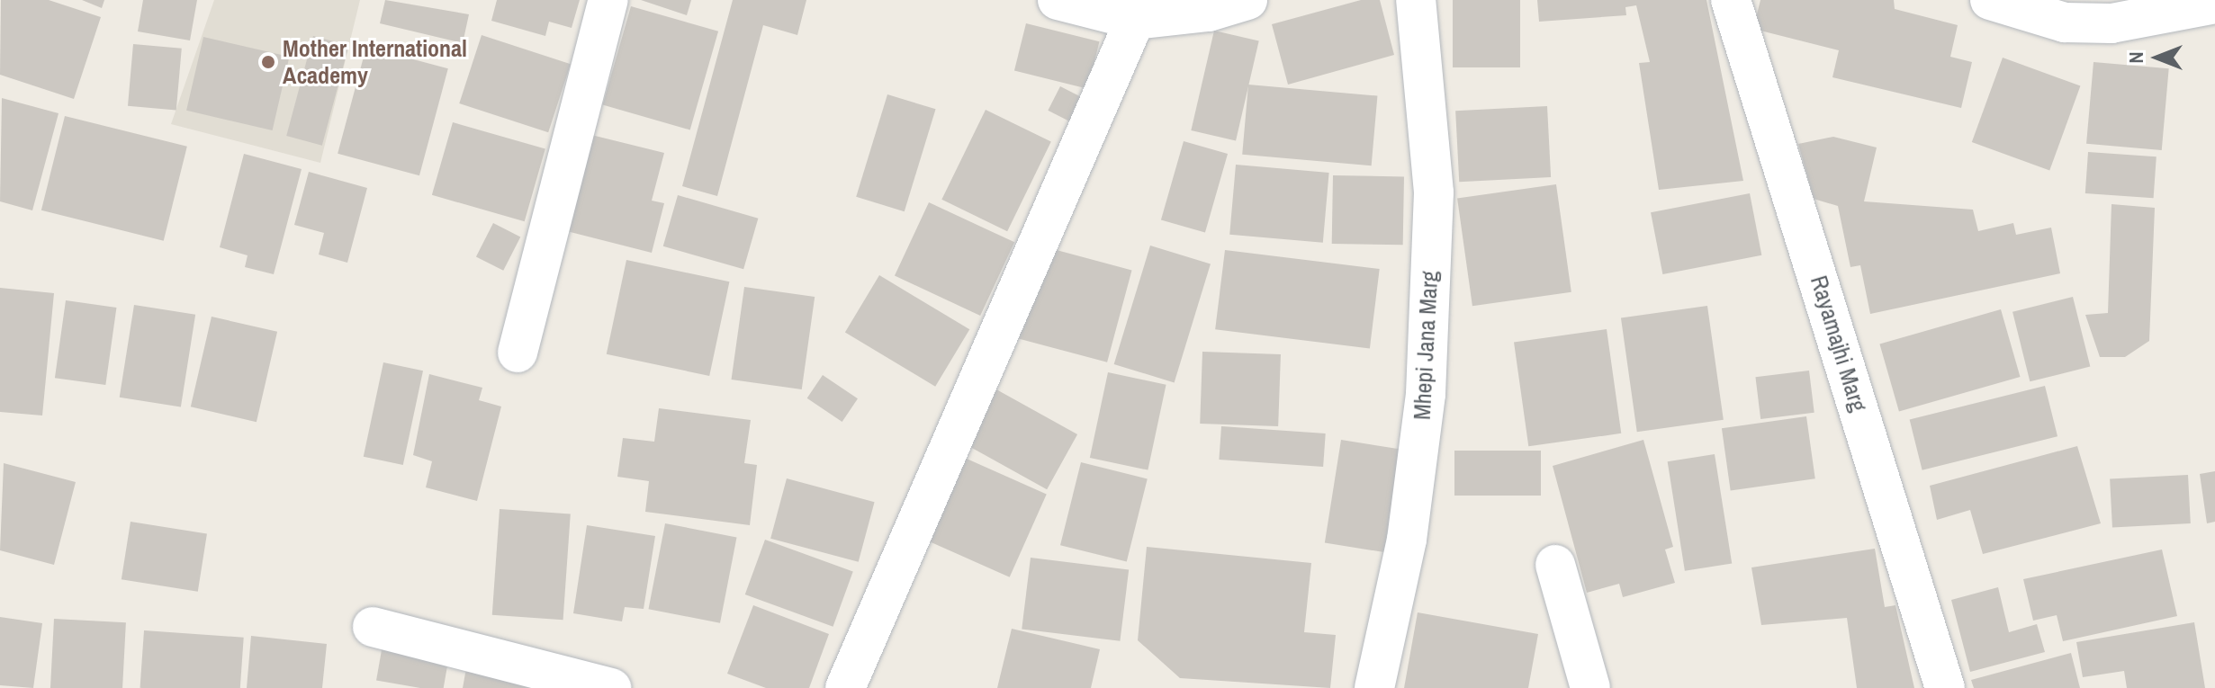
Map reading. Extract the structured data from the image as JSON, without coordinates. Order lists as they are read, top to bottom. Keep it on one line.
{"streets":{"street":["Rayamajhi Marg","Mhepi Jana Marg"]},"places":["Mother International Academy"],"north":"left"}
